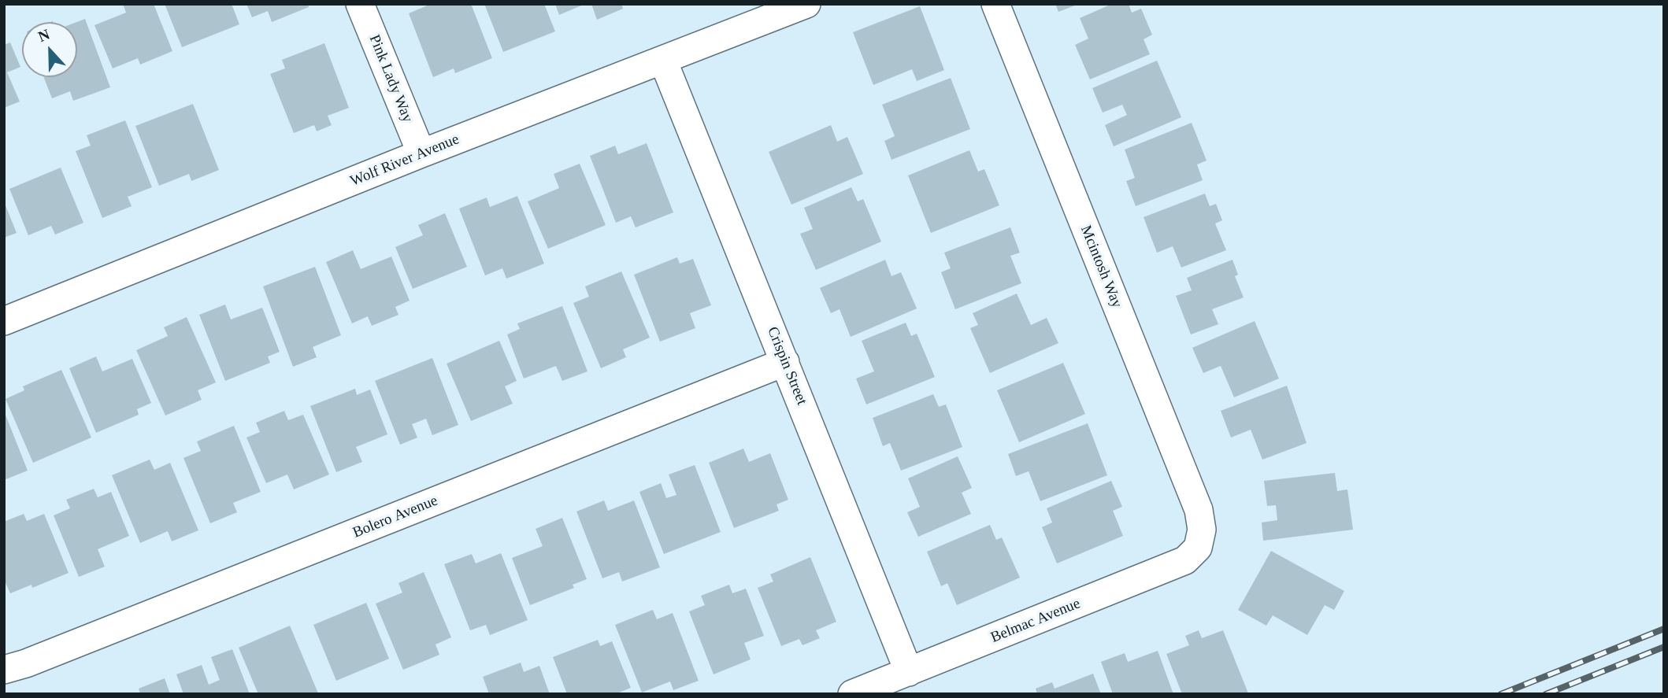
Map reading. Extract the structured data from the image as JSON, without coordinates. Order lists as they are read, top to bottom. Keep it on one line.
{"streets":{"street":["Pink Lady Way","Wolf River Avenue","Mcintosh Way","Crispin Street","Bolero Avenue","Belmac Avenue"]},"crossings":[["Pink Lady Way","Wolf River Avenue"],["Wolf River Avenue","Crispin Street"],["Mcintosh Way","Belmac Avenue"],["Crispin Street","Bolero Avenue"],["Crispin Street","Belmac Avenue"]],"north":"top"}
